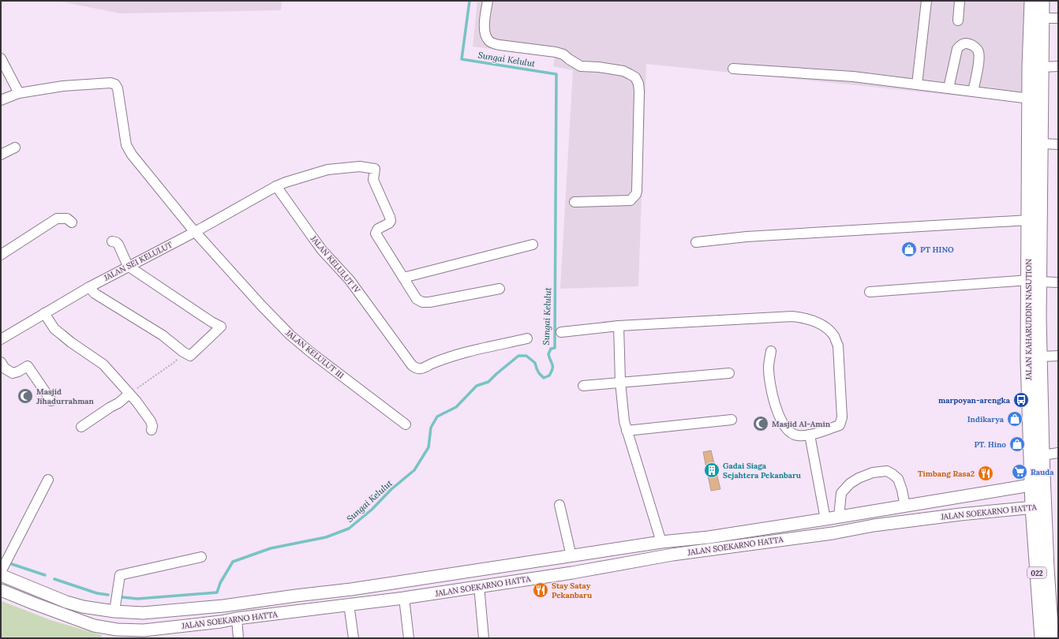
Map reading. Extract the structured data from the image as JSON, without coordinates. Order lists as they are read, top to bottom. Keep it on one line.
{"streets":{"highway":["JALAN KAHARUDDIN NASUTION","022"],"main road":["JALAN SOEKARNO HATTA"],"street":["JALAN SEI KELULUT","JALAN KELULUT IV","JALAN KELULUT III"]},"crossings":[["JALAN SEI KELULUT","JALAN KELULUT IV"],["JALAN SEI KELULUT","JALAN KELULUT III"],["JALAN KAHARUDDIN NASUTION","JALAN SOEKARNO HATTA"]],"water":["Sungai Kelulut"],"places":{"shop":["PT HINO","Indikarya","PT. Hino"],"mosque":["Masjid Jihadurrahman","Masjid Al-Amin"],"bus stop":["marpoyan-arengka"],"building":["Gadai Siaga Sejahtera Pekanbaru"],"supermarket":["Rauda"],"restaurant":["Timbang Rasa2","Stay Satay Pekanbaru"]}}
